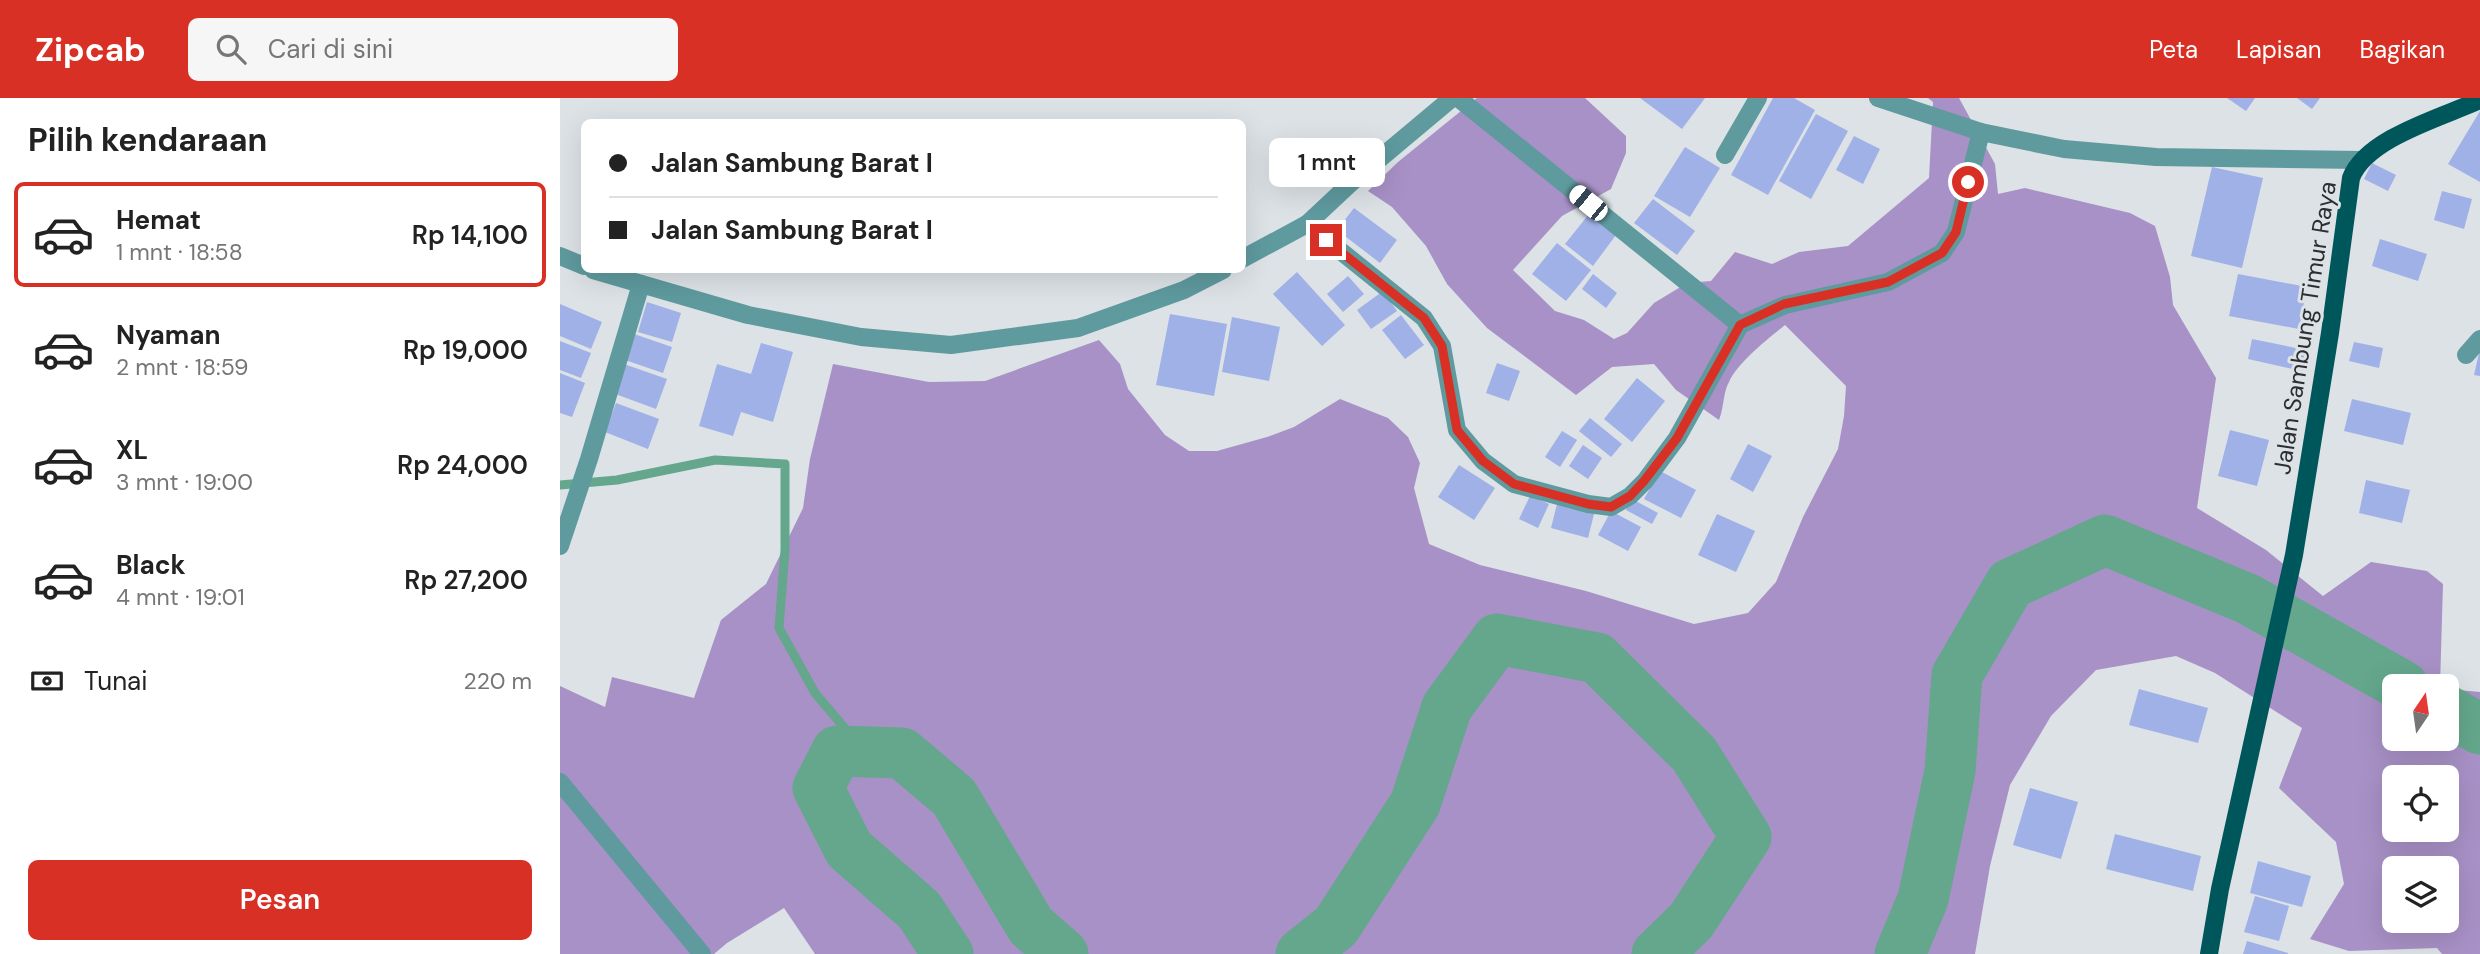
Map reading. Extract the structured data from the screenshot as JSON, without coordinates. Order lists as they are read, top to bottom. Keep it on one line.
{"streets":{"main road":["Jalan Sambung Timur Raya"]},"north":"top","page":{"header":"Zipcab","search":"Cari di sini","nav":["Peta","Lapisan","Bagikan"],"heading":"Pilih kendaraan","banner":["Jalan Sambung Barat I","Jalan Sambung Barat I"],"bubble":"1 mnt","list":[{"name":"Hemat","note":"1 mnt · 18:58","value":"Rp 14,100"},{"name":"Nyaman","note":"2 mnt · 18:59","value":"Rp 19,000"},{"name":"XL","note":"3 mnt · 19:00","value":"Rp 24,000"},{"name":"Black","note":"4 mnt · 19:01","value":"Rp 27,200"}],"pay":["Tunai","220 m"],"buttons":"Pesan"}}
